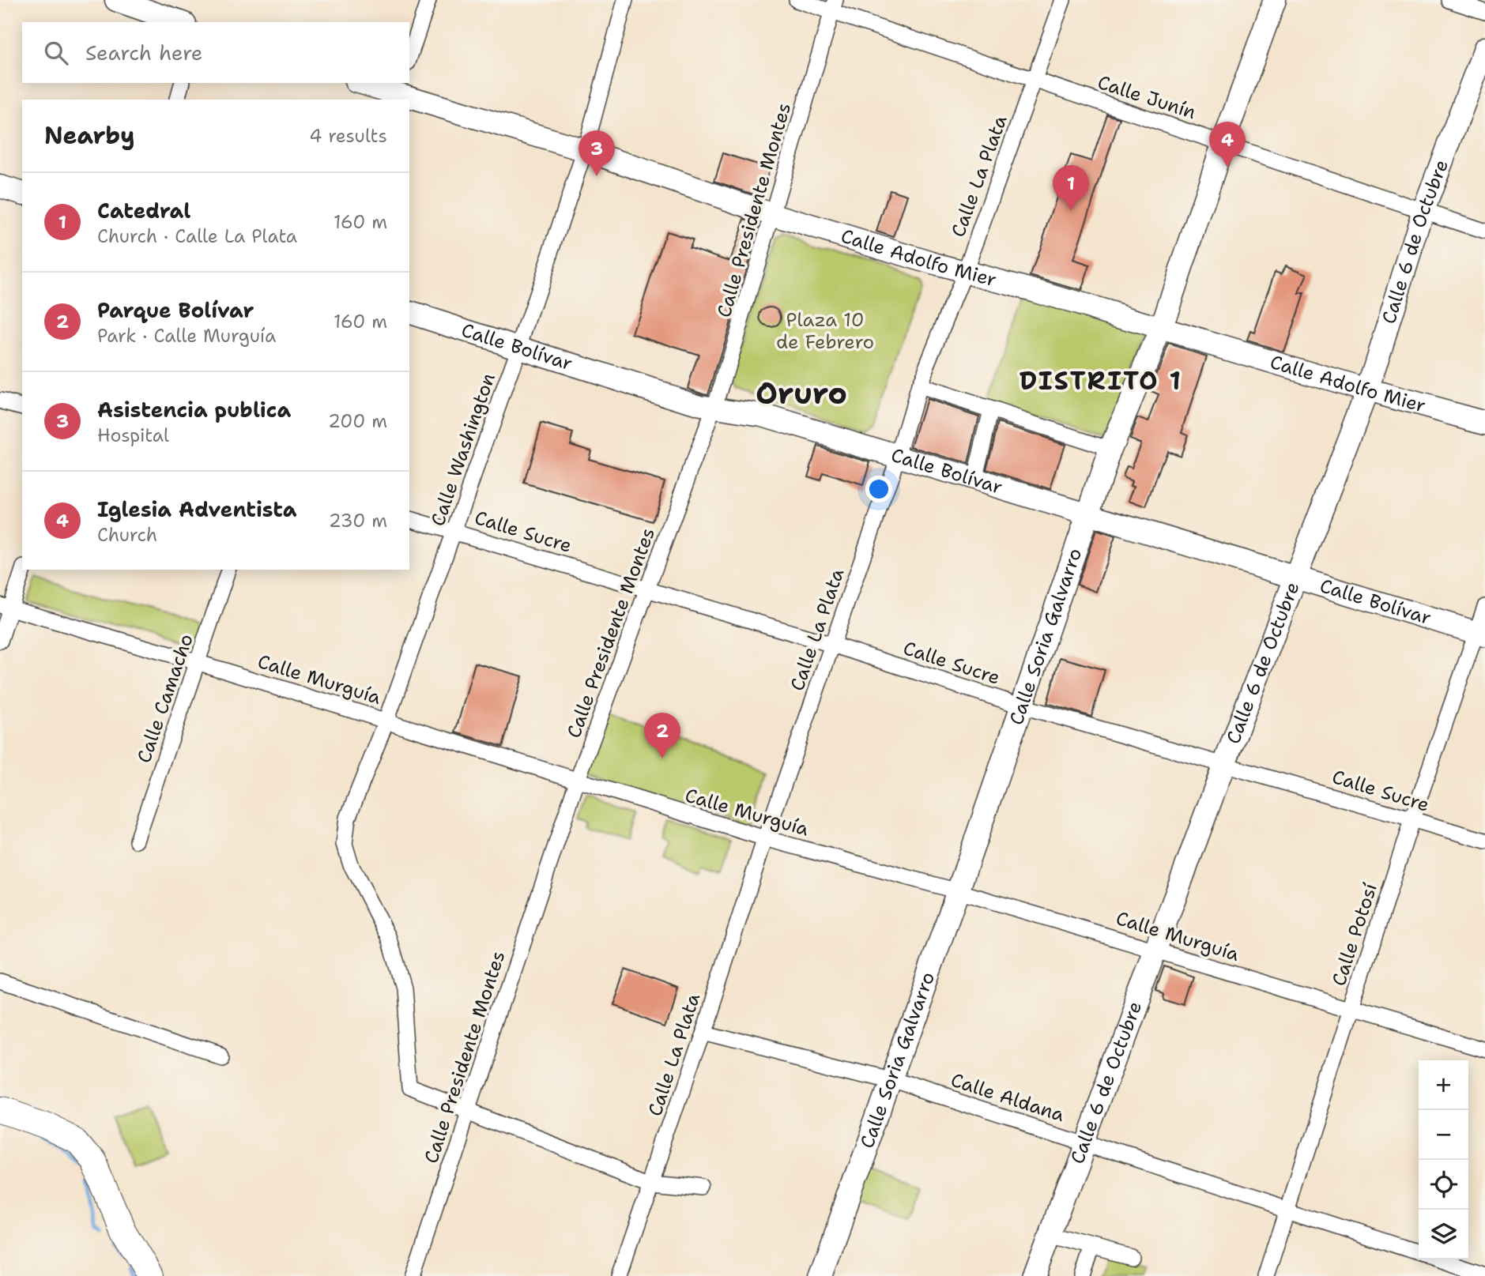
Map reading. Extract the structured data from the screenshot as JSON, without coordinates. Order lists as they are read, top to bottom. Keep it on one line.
{"streets":{"main road":["Calle 6 de Octubre","Calle Adolfo Mier","Calle Bolívar","Calle Soria Galvarro"],"street":["Calle Junín","Calle La Plata","Calle Presidente Montes","Calle Washington","Calle Sucre","Calle Murguía","Calle Camacho","Calle Potosí","Calle Aldana"]},"crossings":[["Calle Junín","Calle La Plata"],["Calle Junín","Calle Presidente Montes"],["Calle Junín","Calle 6 de Octubre"],["Calle Junín","Calle Soria Galvarro"],["Calle La Plata","Calle Adolfo Mier"],["Calle La Plata","Calle Bolívar"],["Calle La Plata","Calle Sucre"],["Calle La Plata","Calle Murguía"],["Calle La Plata","Calle Aldana"],["Calle Presidente Montes","Calle Adolfo Mier"],["Calle Presidente Montes","Calle Bolívar"],["Calle Presidente Montes","Calle Washington"],["Calle Presidente Montes","Calle Sucre"],["Calle Presidente Montes","Calle Murguía"],["Calle 6 de Octubre","Calle Adolfo Mier"],["Calle 6 de Octubre","Calle Bolívar"],["Calle 6 de Octubre","Calle Sucre"],["Calle 6 de Octubre","Calle Murguía"],["Calle 6 de Octubre","Calle Aldana"],["Calle Adolfo Mier","Calle Washington"],["Calle Adolfo Mier","Calle Soria Galvarro"],["Calle Bolívar","Calle Washington"],["Calle Bolívar","Calle Soria Galvarro"],["Calle Bolívar","Calle Potosí"],["Calle Washington","Calle Sucre"],["Calle Washington","Calle Murguía"],["Calle Sucre","Calle Soria Galvarro"],["Calle Sucre","Calle Potosí"],["Calle Soria Galvarro","Calle Murguía"],["Calle Soria Galvarro","Calle Aldana"],["Calle Murguía","Calle Camacho"],["Calle Murguía","Calle Potosí"],["Calle Potosí","Calle Aldana"]],"districts":["DISTRITO 1","Oruro"],"parks":["Plaza 10 de Febrero"],"page":{"search":"Search here","heading":["Nearby","4 results"],"pins":["4","3","1","2"],"list":[{"mark":"1","name":"Catedral","note":"Church · Calle La Plata","value":"160 m"},{"mark":"2","name":"Parque Bolívar","note":"Park · Calle Murguía","value":"160 m"},{"mark":"3","name":"Asistencia publica","note":"Hospital","value":"200 m"},{"mark":"4","name":"Iglesia Adventista","note":"Church","value":"230 m"}],"map_buttons":["+","−"]}}
